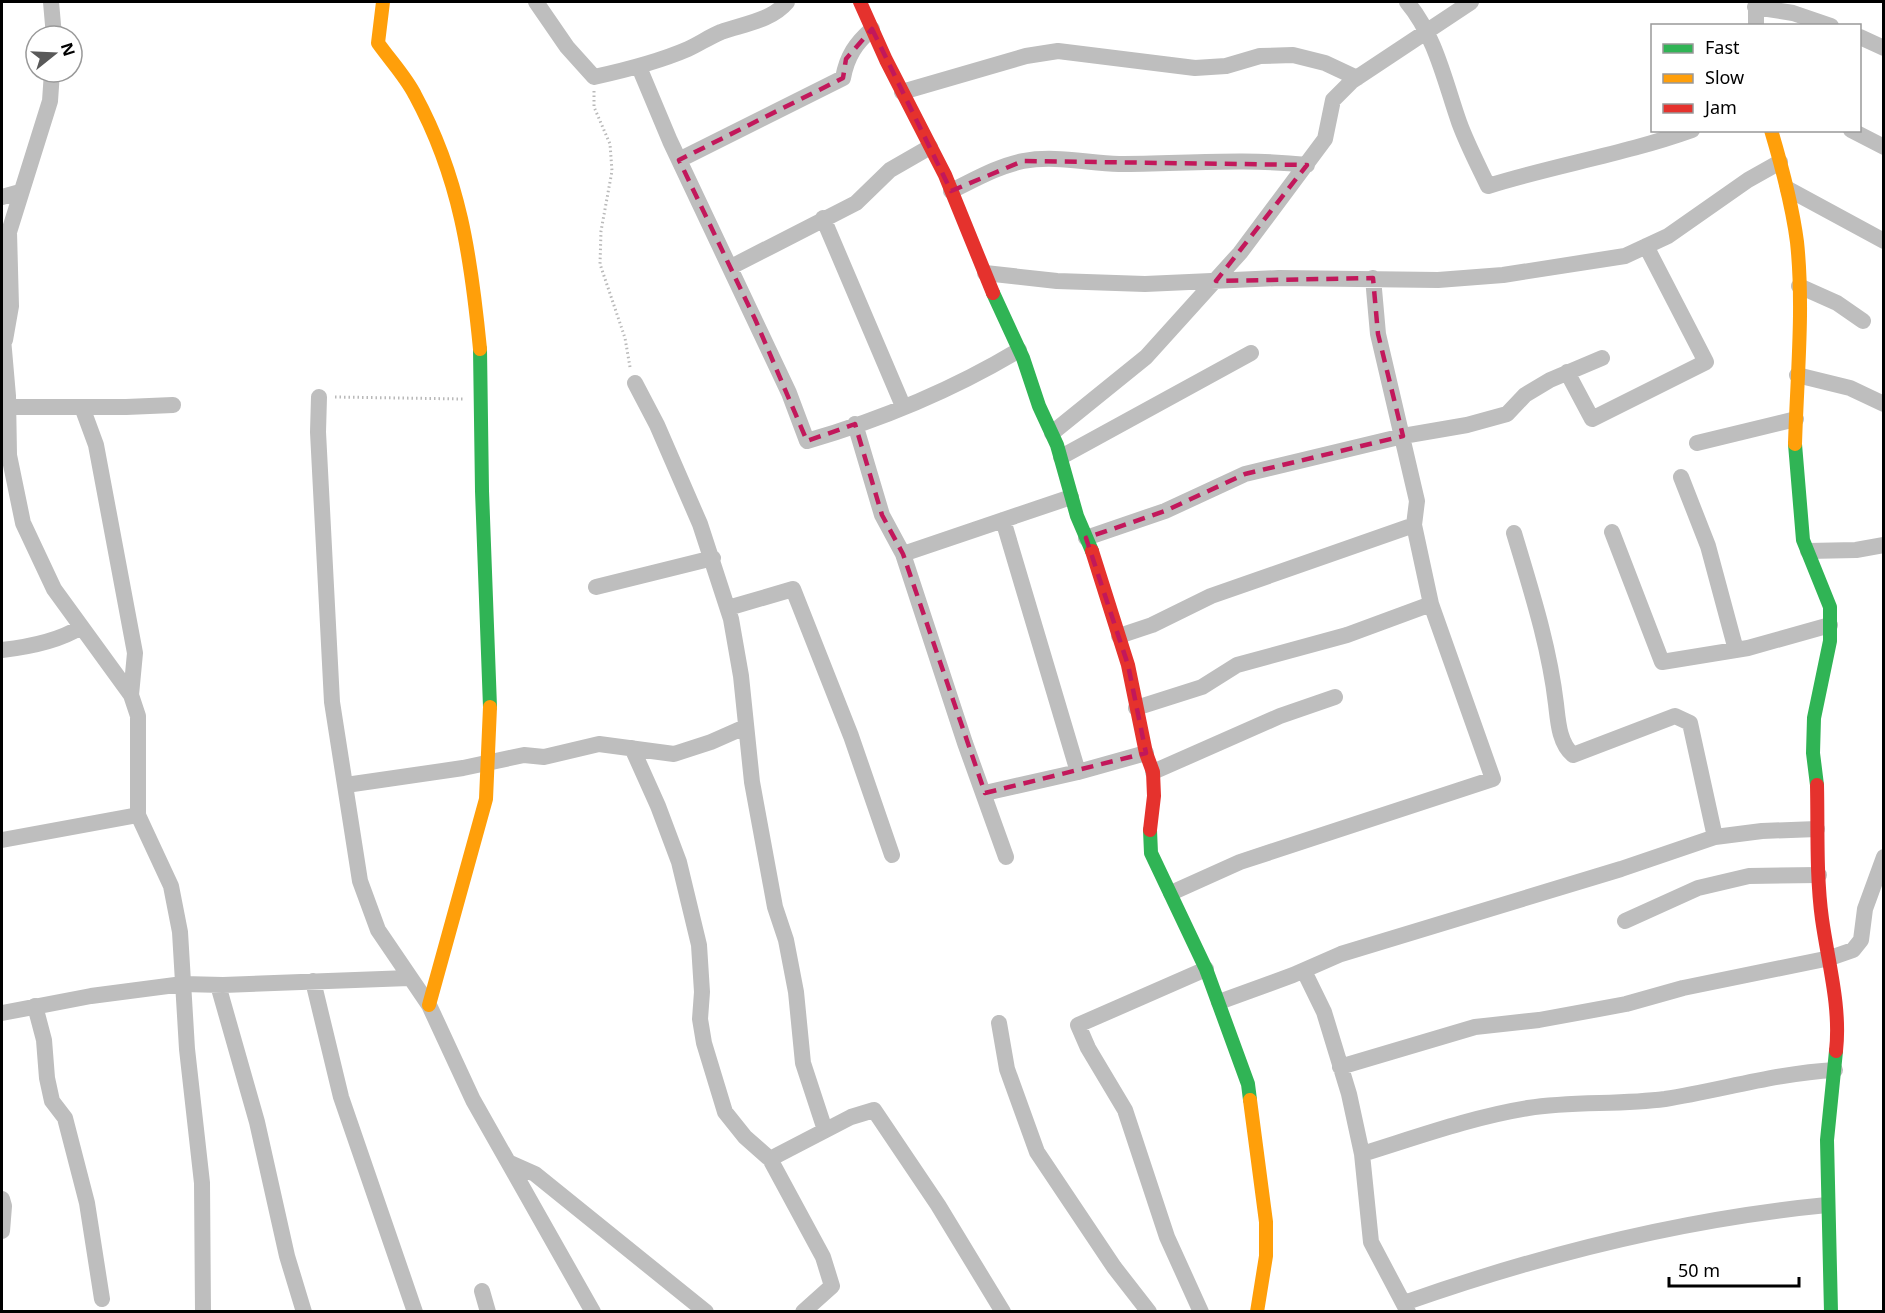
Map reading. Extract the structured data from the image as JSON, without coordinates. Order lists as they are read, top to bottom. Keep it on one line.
{"legend":["Fast","Slow","Jam"],"scale_bar":"50 m","north":"right"}
